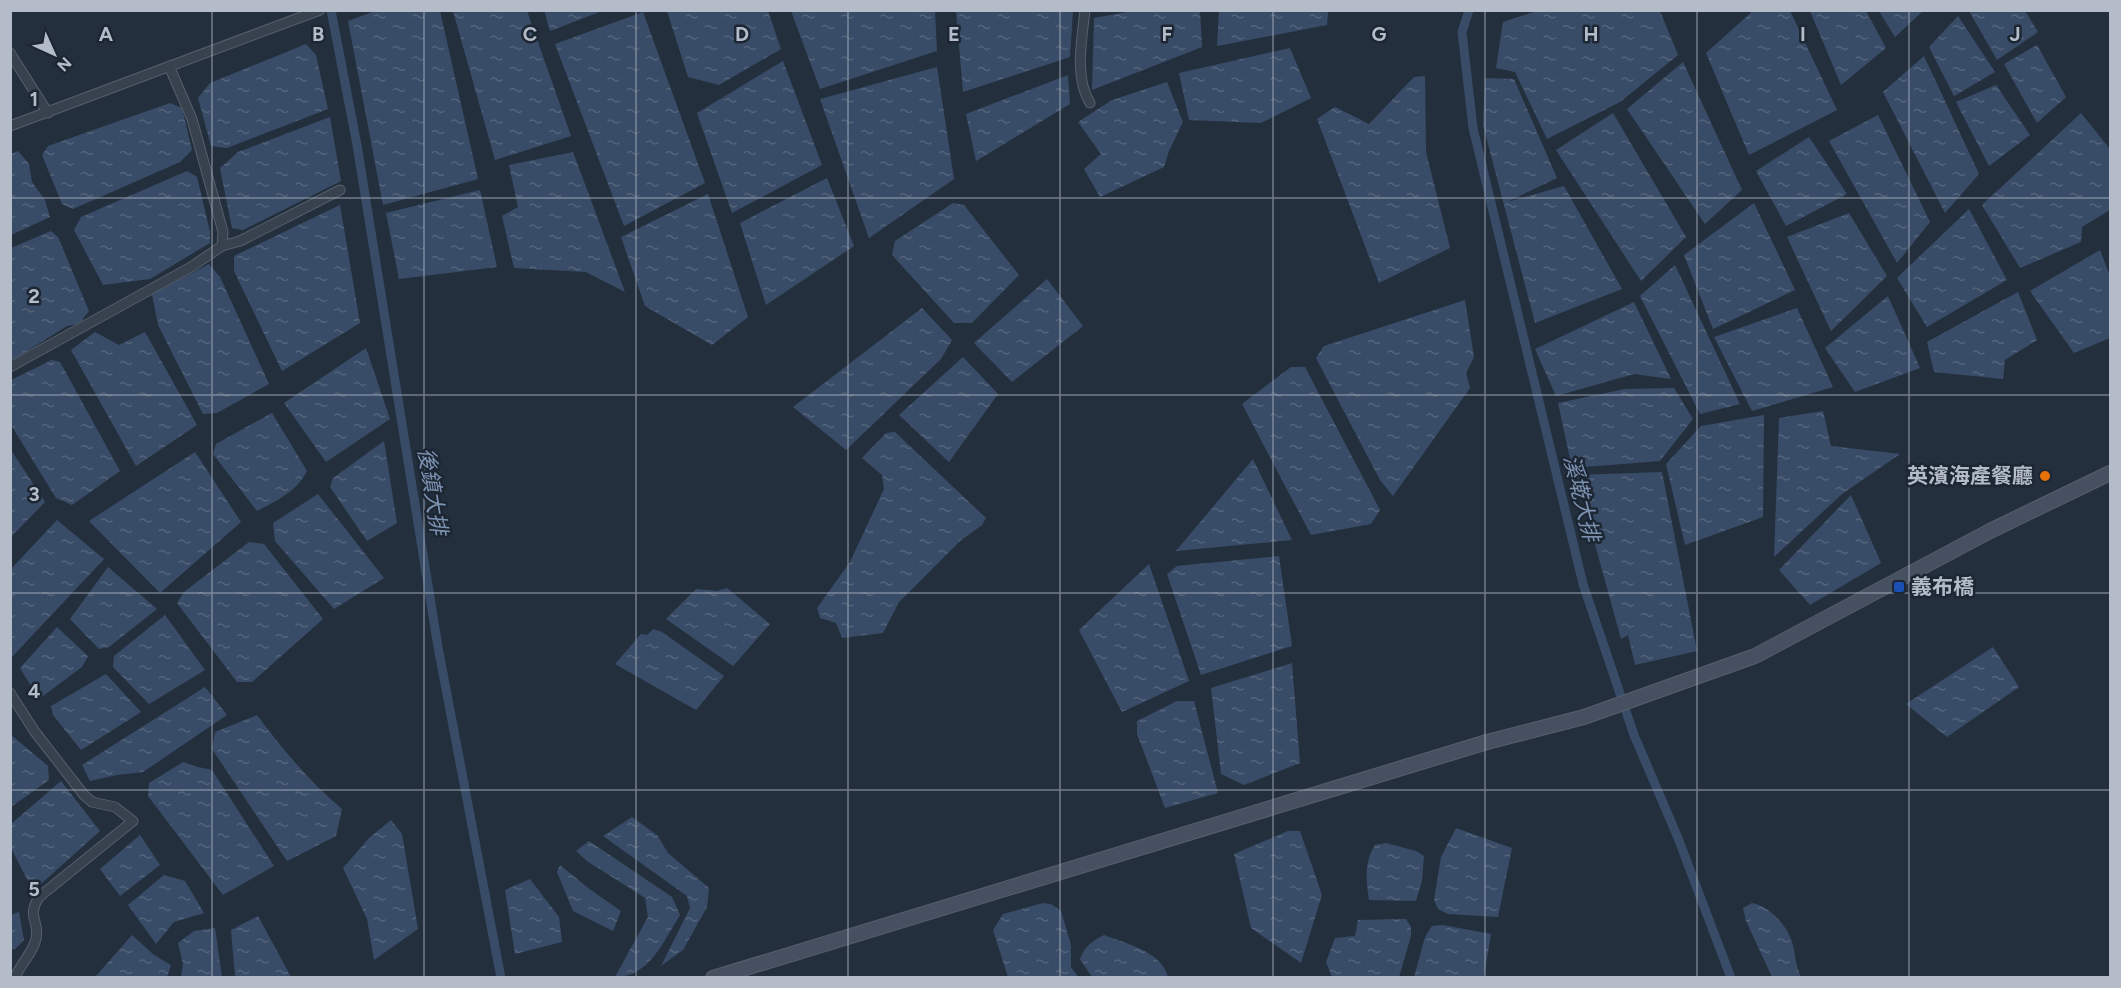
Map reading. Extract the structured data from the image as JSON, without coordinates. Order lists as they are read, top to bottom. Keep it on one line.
{"water":["後鎮大排","溪墘大排"],"places":{"other":["英濱海產餐廳"],"transit":["義布橋"]},"north":"bottom right","grid":{"columns":["A","B","C","D","E","F","G","H","I","J"],"rows":["1","2","3","4","5"]}}
